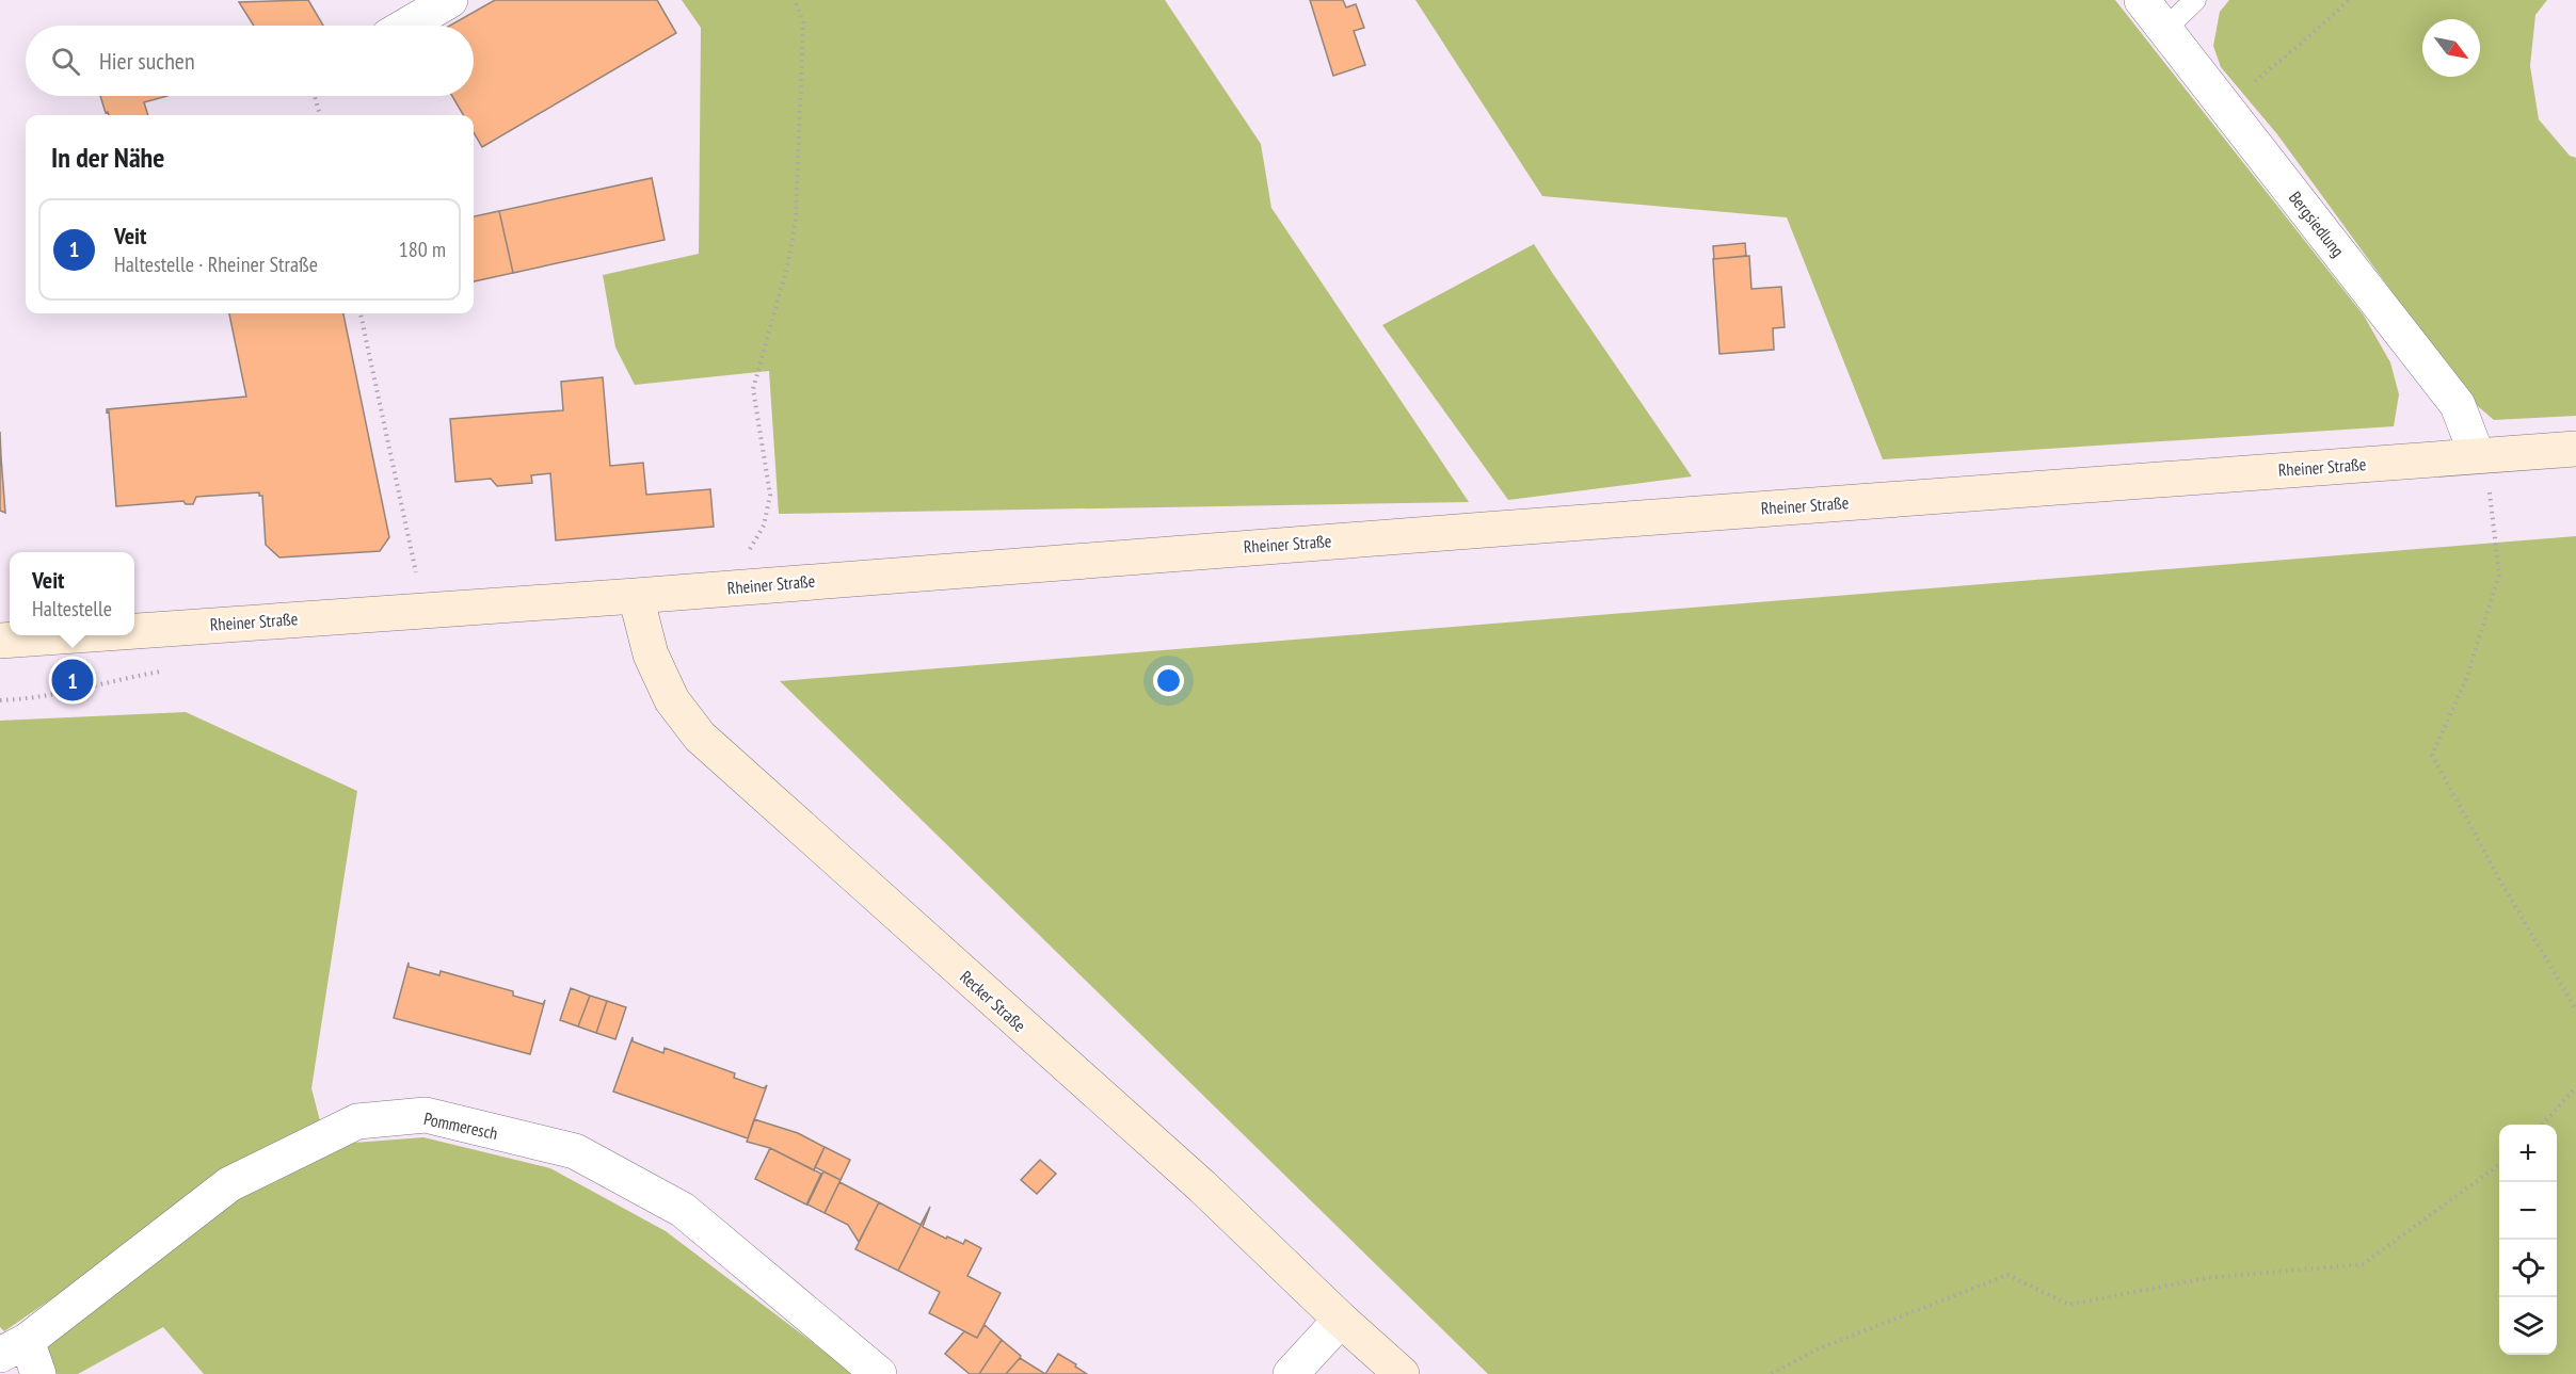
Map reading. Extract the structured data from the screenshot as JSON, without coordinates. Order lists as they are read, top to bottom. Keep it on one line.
{"streets":{"main road":["Rheiner Straße","Recker Straße"],"street":["Bergsiedlung","Pommeresch"]},"crossings":[["Bergsiedlung","Rheiner Straße"],["Rheiner Straße","Recker Straße"]],"north":"bottom right","page":{"search":"Hier suchen","heading":"In der Nähe","list":[{"mark":"1","name":"Veit","note":"Haltestelle · Rheiner Straße","value":"180 m"}],"popup":["Veit","Haltestelle"],"pins":"1","map_buttons":["+","−"]}}
